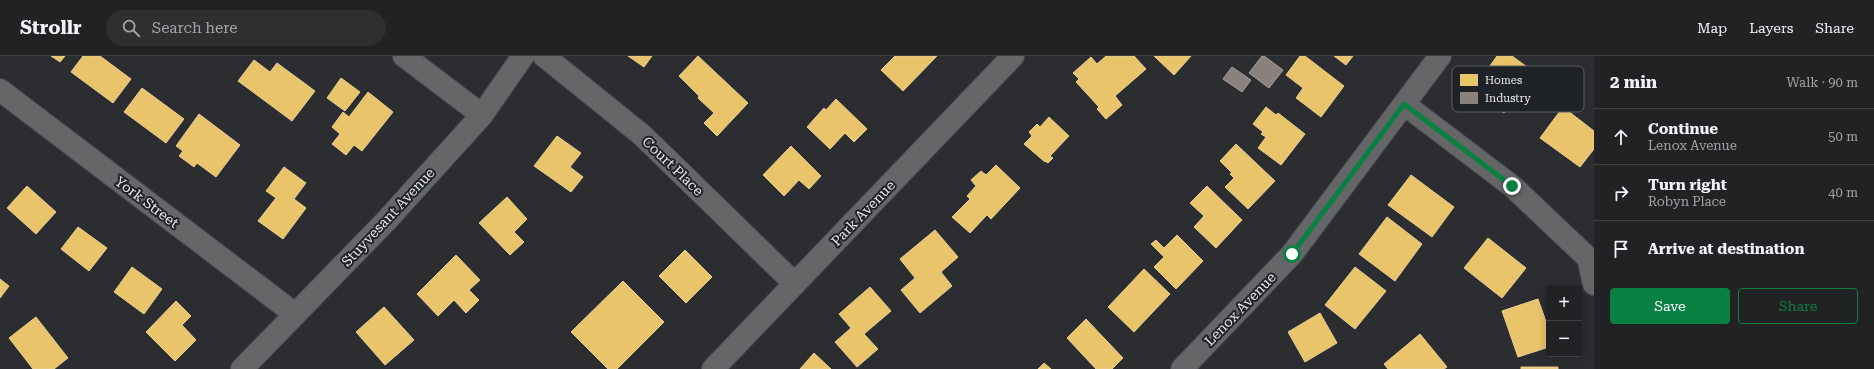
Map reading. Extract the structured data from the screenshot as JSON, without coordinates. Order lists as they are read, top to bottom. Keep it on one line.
{"streets":{"street":["Court Place","York Street","Park Avenue","Stuyvesant Avenue","Lenox Avenue"]},"crossings":[["Court Place","Park Avenue"],["York Street","Stuyvesant Avenue"]],"legend":["Homes","Industry"],"page":{"header":"Strollr","search":"Search here","nav":["Map","Layers","Share"],"heading":["2 min","Walk · 90 m"],"list":[["Continue","Lenox Avenue","50 m"],["Turn right","Robyn Place","40 m"],"Arrive at destination"],"buttons":["Save","Share"],"map_buttons":["+","−"]}}
